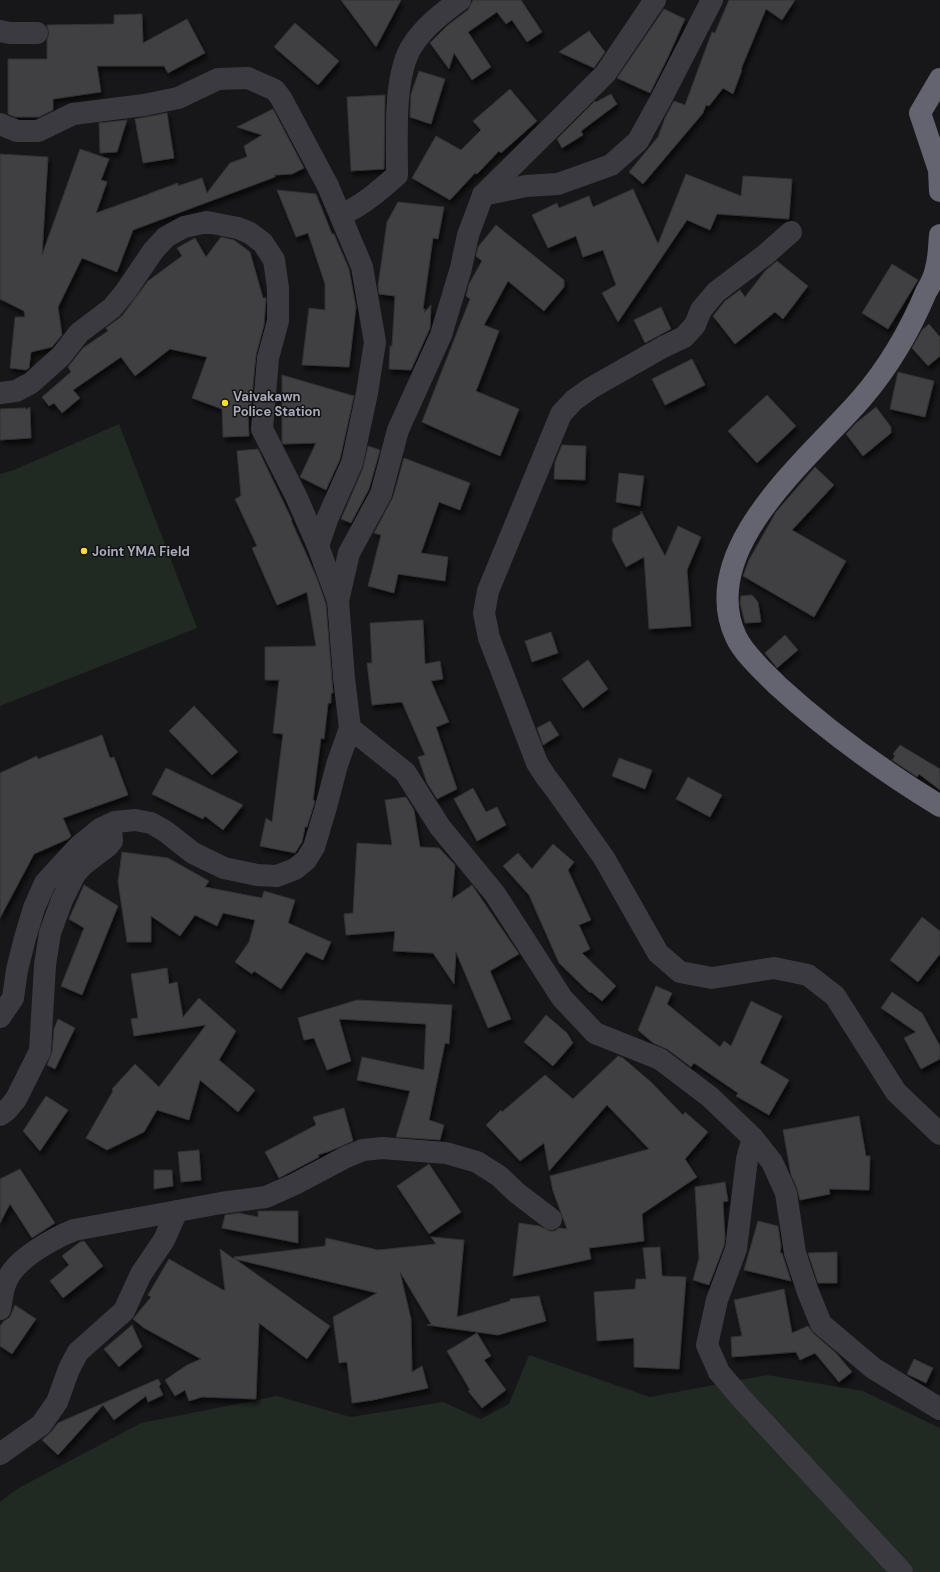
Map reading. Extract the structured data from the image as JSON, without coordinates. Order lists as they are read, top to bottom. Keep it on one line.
{"places":["Vaivakawn Police Station","Joint YMA Field"]}
